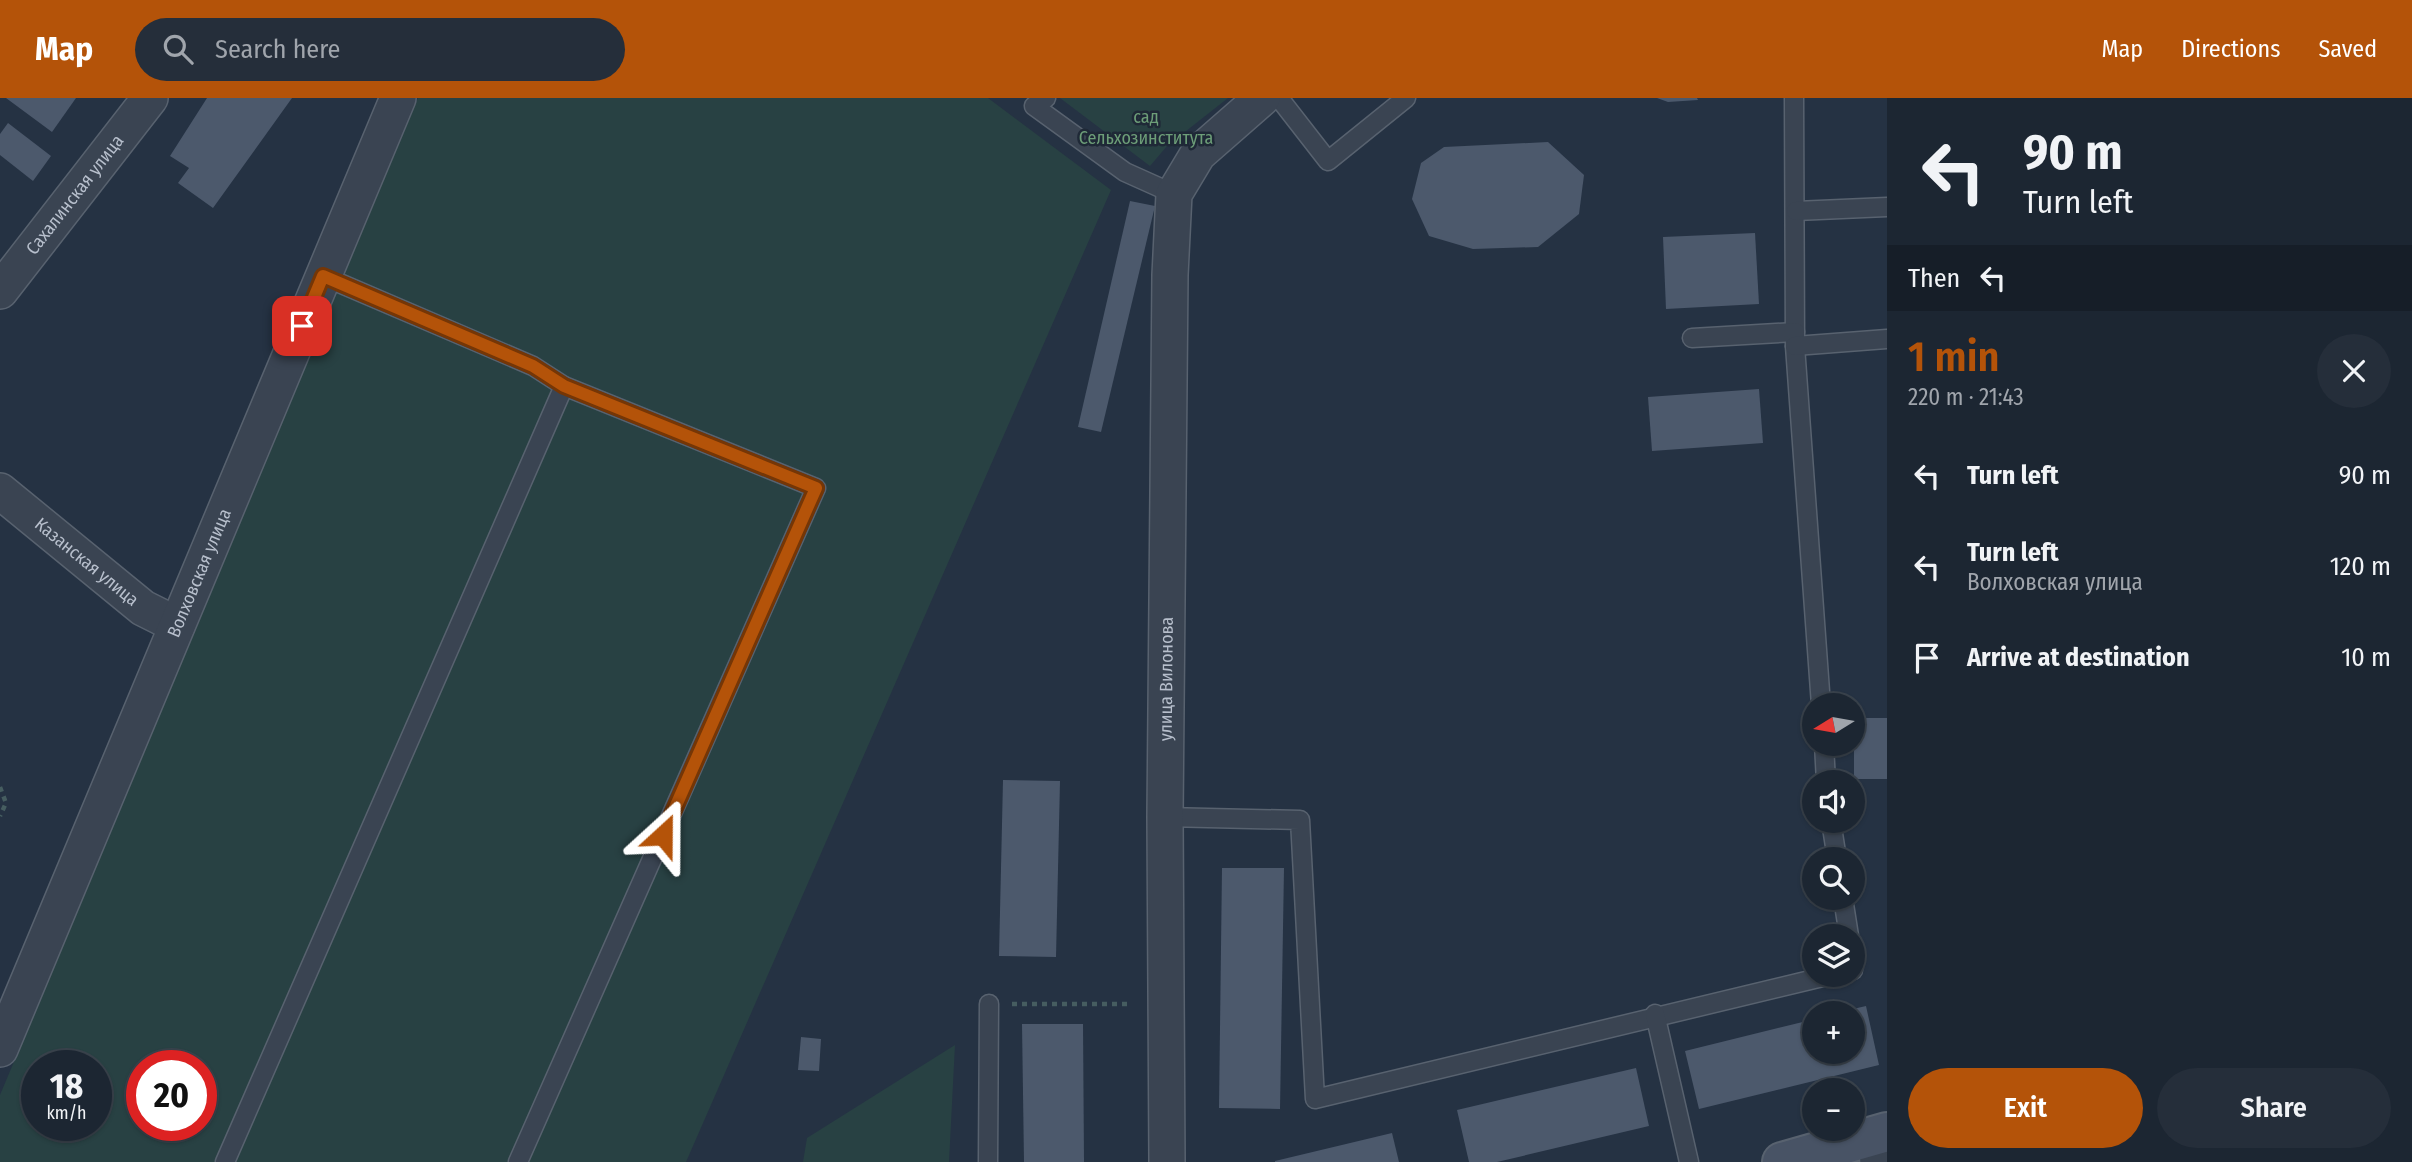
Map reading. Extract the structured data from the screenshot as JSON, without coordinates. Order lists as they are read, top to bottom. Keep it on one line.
{"streets":{"street":["Сахалинская улица","Казанская улица","Волховская улица","улица Вилонова"]},"crossings":[["Казанская улица","Волховская улица"]],"parks":["сад Сельхозинститута"],"north":"left","page":{"header":"Map","search":"Search here","nav":["Map","Directions","Saved"],"turn":["90 m","Turn left"],"then":"Then","heading":["1 min","220 m · 21:43"],"list":[{"name":"Turn left","value":"90 m"},{"name":"Turn left","note":"Волховская улица","value":"120 m"},{"name":"Arrive at destination","value":"10 m"}],"map_buttons":["+","−"],"speed":"18 km/h","limit":"20","buttons":["Exit","Share"]}}
